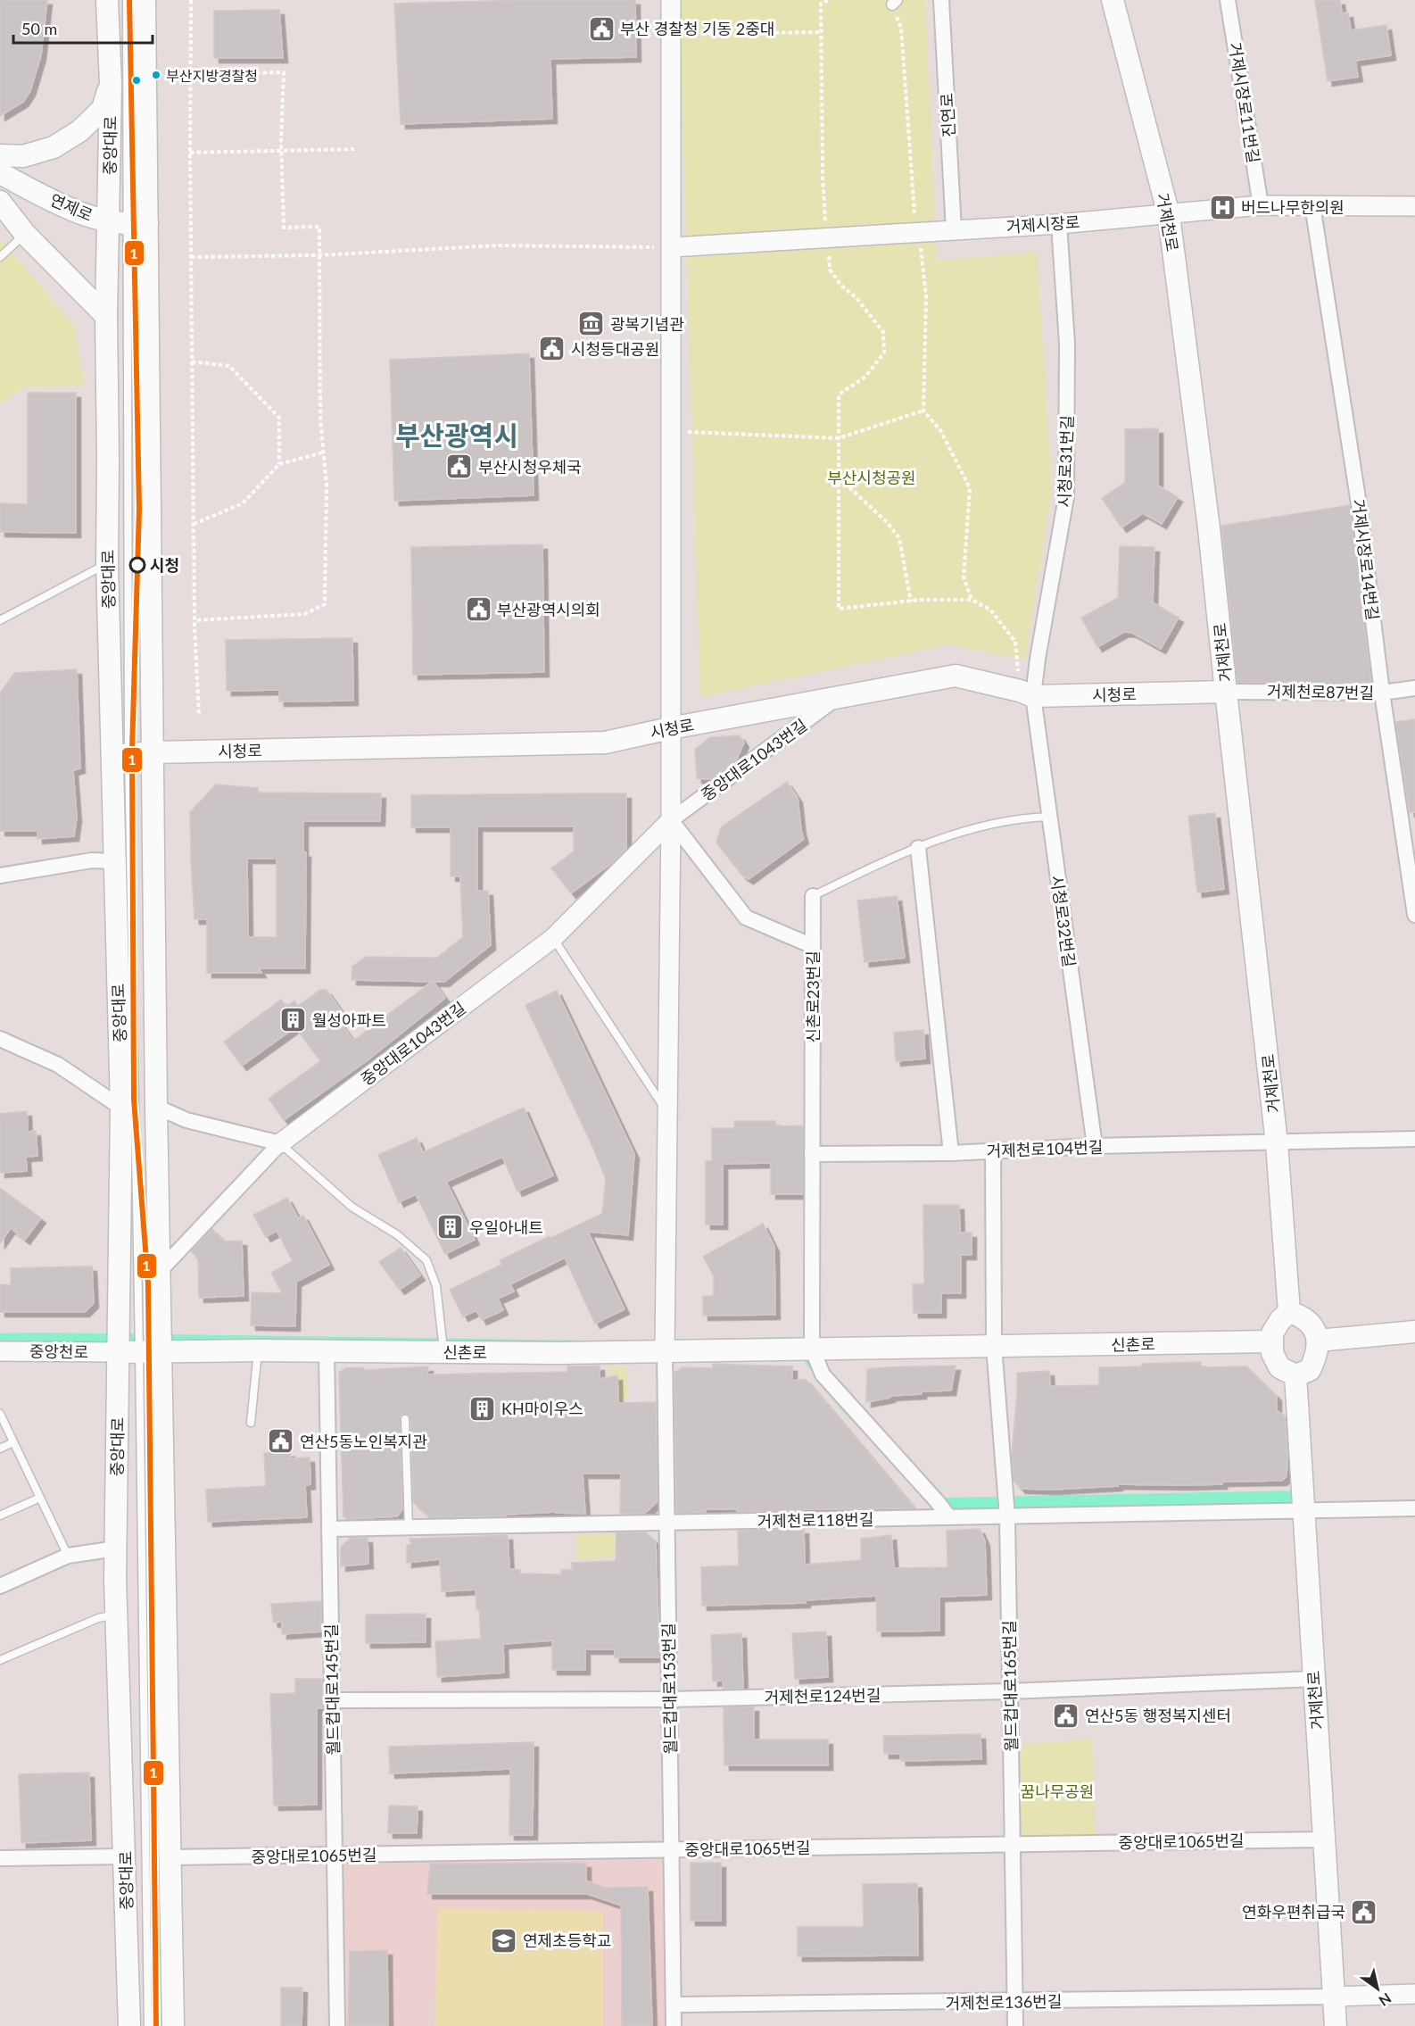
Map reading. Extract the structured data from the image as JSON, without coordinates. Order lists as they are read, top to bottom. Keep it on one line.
{"streets":{"main road":["중앙대로","연제로","거제천로","시청로","신촌로"],"street":["거제시장로11번길","진연로","거제시장로","시청로31번길","거제시장로14번길","거제천로87번길","중앙대로1043번길","시청로32번길","신촌로23번길","거제천로104번길","중앙천로","거제천로118번길","월드컵대로165번길","월드컵대로153번길","월드컵대로145번길","거제천로124번길","중앙대로1065번길","거제천로136번길"]},"crossings":[["거제시장로11번길","거제시장로"],["진연로","거제시장로"],["중앙대로","연제로"],["중앙대로","시청로"],["중앙대로","중앙대로1043번길"],["중앙대로","신촌로"],["중앙대로","중앙천로"],["중앙대로","중앙대로1065번길"],["거제천로","거제시장로"],["거제천로","거제천로87번길"],["거제천로","시청로"],["거제천로","거제천로104번길"],["거제천로","신촌로"],["거제천로","거제천로118번길"],["거제천로","거제천로124번길"],["거제천로","중앙대로1065번길"],["거제천로","거제천로136번길"],["거제시장로","시청로31번길"],["거제시장로","거제시장로14번길"],["시청로31번길","시청로"],["시청로31번길","시청로32번길"],["거제시장로14번길","거제천로87번길"],["거제천로87번길","시청로"],["시청로","중앙대로1043번길"],["시청로","시청로32번길"],["시청로32번길","신촌로23번길"],["시청로32번길","거제천로104번길"],["신촌로23번길","거제천로104번길"],["신촌로23번길","신촌로"],["신촌로","중앙천로"],["신촌로","월드컵대로165번길"],["신촌로","월드컵대로153번길"],["신촌로","월드컵대로145번길"],["거제천로118번길","월드컵대로165번길"],["거제천로118번길","월드컵대로153번길"],["거제천로118번길","월드컵대로145번길"],["월드컵대로165번길","거제천로124번길"],["월드컵대로165번길","중앙대로1065번길"],["월드컵대로165번길","거제천로136번길"],["월드컵대로153번길","거제천로124번길"],["월드컵대로153번길","중앙대로1065번길"],["월드컵대로153번길","거제천로136번길"],["월드컵대로145번길","거제천로124번길"],["월드컵대로145번길","중앙대로1065번길"]],"districts":["부산광역시"],"parks":["부산시청공원","꿈나무공원"],"places":{"public building":["부산 경찰청 기동 2중대","시청등대공원","부산시청우체국","부산광역시의회","연산5동노인복지관","연산5동 행정복지센터","연화우편취급국"],"other":["부산지방경찰청","시청"],"hospital":["버드나무한의원"],"museum":["광복기념관"],"building":["월성아파트","우일아내트","KH마이우스"],"school or university":["연제초등학교"]},"lines":["transit line 1"],"scale_bar":"50 m","north":"bottom right"}
